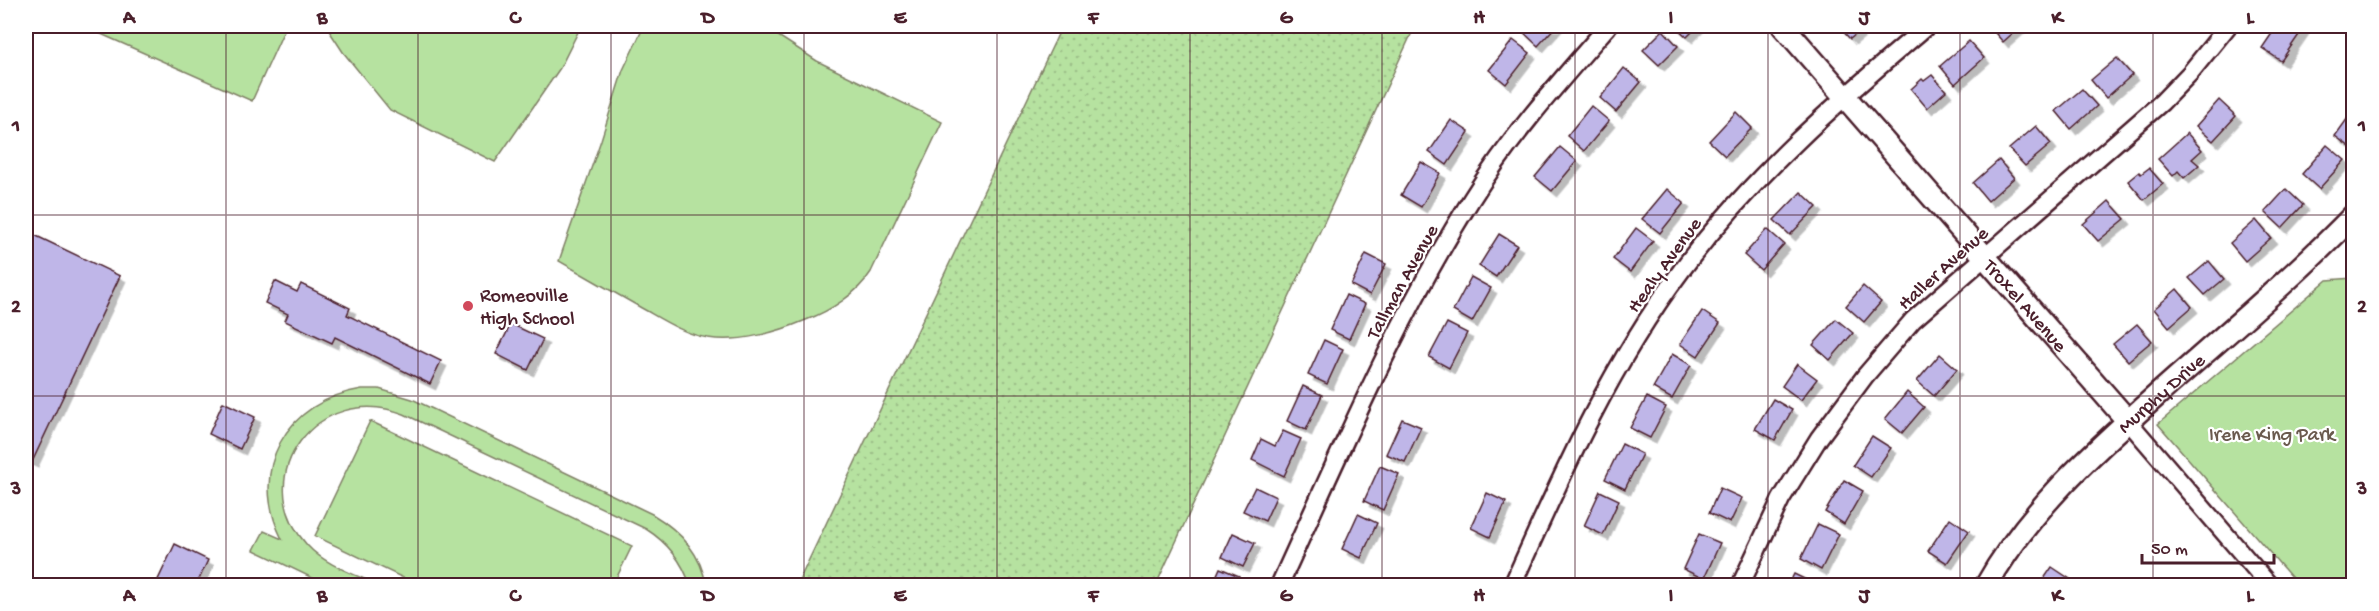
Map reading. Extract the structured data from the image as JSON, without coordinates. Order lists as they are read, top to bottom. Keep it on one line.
{"streets":{"street":["Healy Avenue","Haller Avenue","Tallman Avenue","Troxel Avenue","Murphy Drive"]},"crossings":[["Healy Avenue","Troxel Avenue"],["Haller Avenue","Troxel Avenue"],["Troxel Avenue","Murphy Drive"]],"parks":["Irene King Park"],"places":["Romeoville High School"],"scale_bar":"50 m","grid":{"columns":["A","B","C","D","E","F","G","H","I","J","K","L"],"rows":["1","2","3"]}}
